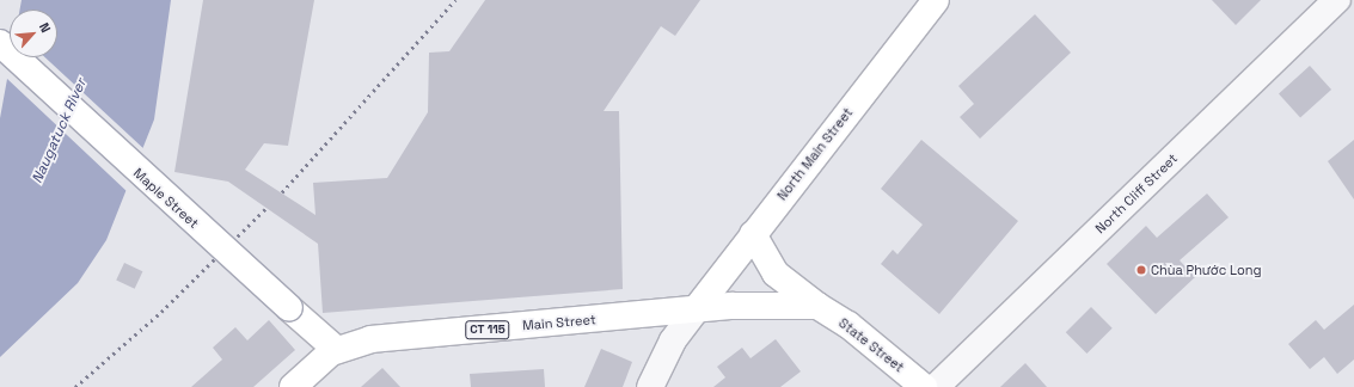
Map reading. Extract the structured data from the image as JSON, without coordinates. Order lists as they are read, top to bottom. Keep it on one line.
{"streets":{"main road":["North Main Street","Maple Street","Main Street","CT 115","State Street"],"street":["North Cliff Street"]},"crossings":[["North Main Street","Main Street"],["North Main Street","State Street"],["Maple Street","Main Street"]],"water":["Naugatuck River"],"places":["Chùa Phước Long"],"north":"top right"}
